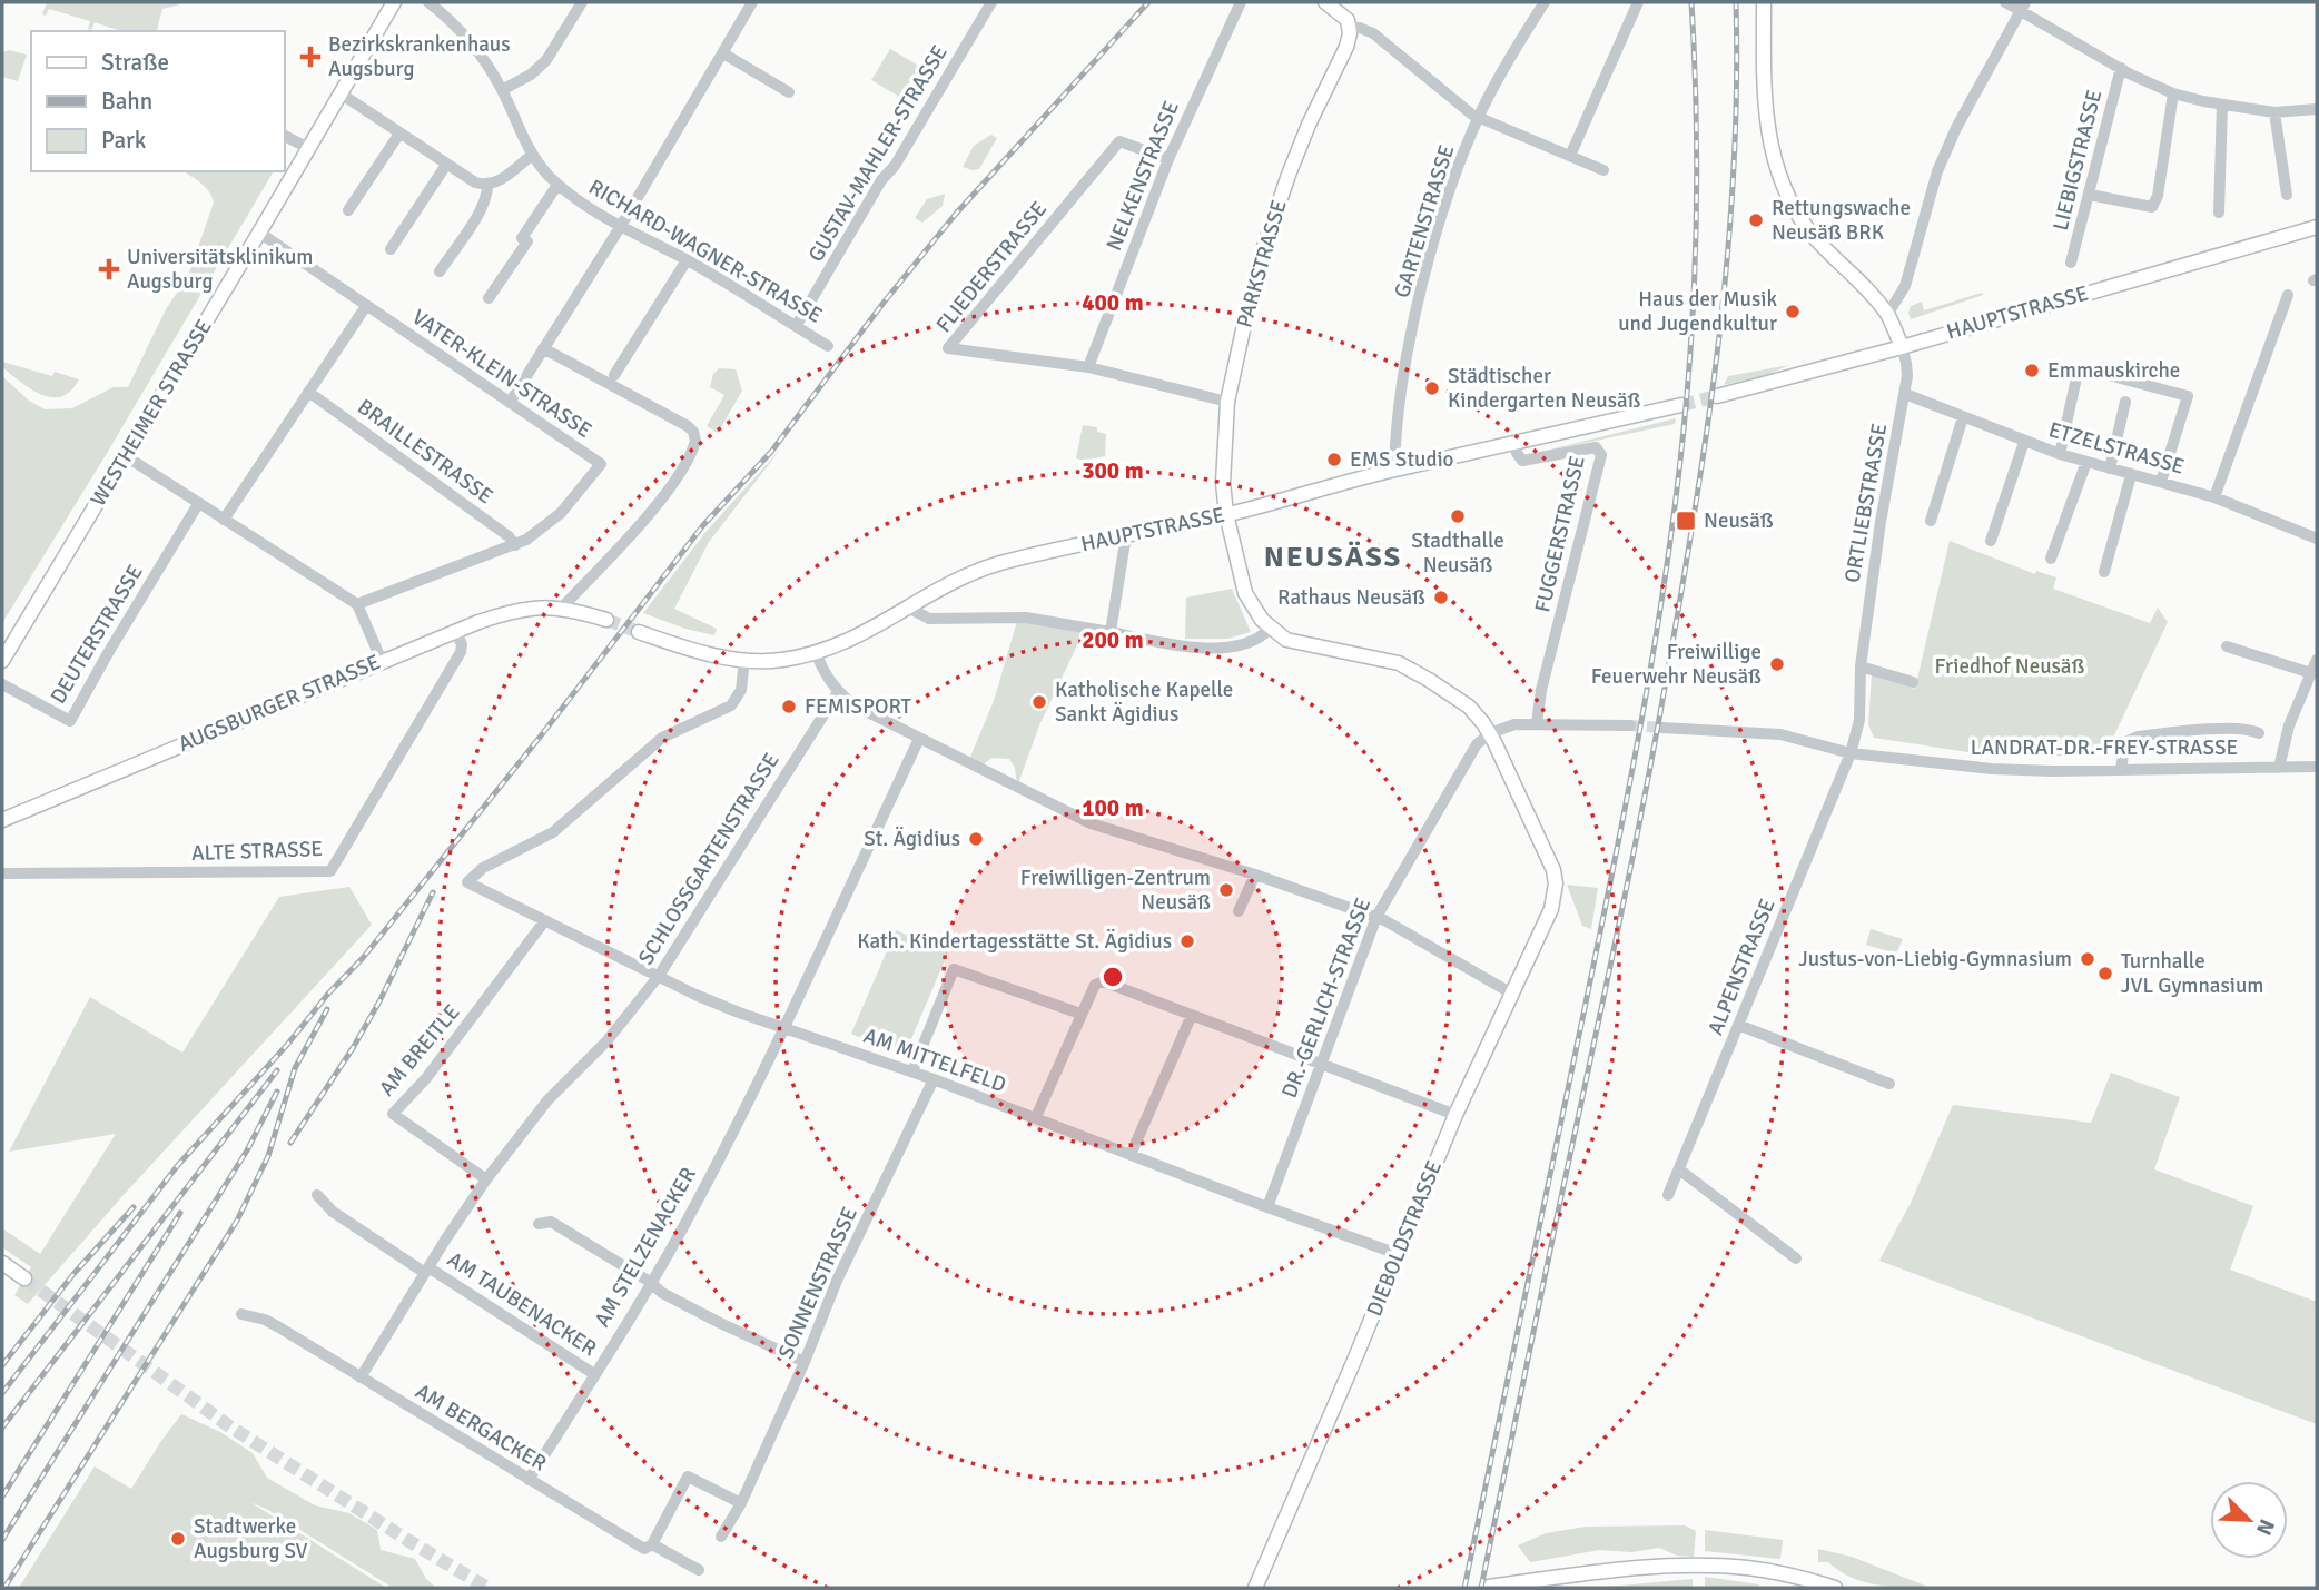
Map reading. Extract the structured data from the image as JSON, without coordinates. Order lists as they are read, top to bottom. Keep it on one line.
{"streets":{"street":["GUSTAV-MAHLER-STRASSE","LIEBIGSTRASSE","NELKENSTRASSE","GARTENSTRASSE","RICHARD-WAGNER-STRASSE","PARKSTRASSE","FLIEDERSTRASSE","HAUPTSTRASSE","VATER-KLEIN-STRASSE","WESTHEIMER STRASSE","ETZELSTRASSE","BRAILLESTRASSE","ORTLIEBSTRASSE","FUGGERSTRASSE","DEUTERSTRASSE","AUGSBURGER STRASSE","LANDRAT-DR.-FREY-STRASSE","ALTE STRASSE","SCHLOSSGARTENSTRASSE","ALPENSTRASSE","DR.-GERLICH-STRASSE","AM BREITLE","AM MITTELFELD","DIEBOLDSTRASSE","AM STELZENACKER","SONNENSTRASSE","AM TAUBENACKER","AM BERGACKER"]},"crossings":[["GUSTAV-MAHLER-STRASSE","RICHARD-WAGNER-STRASSE"],["NELKENSTRASSE","FLIEDERSTRASSE"],["GARTENSTRASSE","HAUPTSTRASSE"],["PARKSTRASSE","FLIEDERSTRASSE"],["PARKSTRASSE","HAUPTSTRASSE"],["HAUPTSTRASSE","ORTLIEBSTRASSE"],["HAUPTSTRASSE","FUGGERSTRASSE"],["HAUPTSTRASSE","AM MITTELFELD"],["VATER-KLEIN-STRASSE","WESTHEIMER STRASSE"],["VATER-KLEIN-STRASSE","BRAILLESTRASSE"],["ETZELSTRASSE","ORTLIEBSTRASSE"],["ORTLIEBSTRASSE","LANDRAT-DR.-FREY-STRASSE"],["ORTLIEBSTRASSE","ALPENSTRASSE"],["AUGSBURGER STRASSE","ALTE STRASSE"],["LANDRAT-DR.-FREY-STRASSE","ALPENSTRASSE"],["SCHLOSSGARTENSTRASSE","AM BREITLE"],["SCHLOSSGARTENSTRASSE","AM MITTELFELD"],["DR.-GERLICH-STRASSE","AM MITTELFELD"],["DR.-GERLICH-STRASSE","DIEBOLDSTRASSE"],["AM BREITLE","AM MITTELFELD"],["AM MITTELFELD","DIEBOLDSTRASSE"],["AM MITTELFELD","AM STELZENACKER"],["AM MITTELFELD","SONNENSTRASSE"],["AM STELZENACKER","AM TAUBENACKER"],["AM STELZENACKER","AM BERGACKER"]],"districts":["NEUSÄSS"],"parks":["Friedhof Neusäß"],"places":{"health":["Bezirkskrankenhaus Augsburg","Universitätsklinikum Augsburg"],"other":["Rettungswache Neusäß BRK","Haus der Musik und Jugendkultur","Emmauskirche","Städtischer Kindergarten Neusäß","EMS Studio","Stadthalle Neusäß","Rathaus Neusäß","Freiwillige Feuerwehr Neusäß","Katholische Kapelle Sankt Ägidius","FEMISPORT","St. Ägidius","Freiwilligen-Zentrum Neusäß","Kath. Kindertagesstätte St. Ägidius","Justus-von-Liebig-Gymnasium","Turnhalle JVL Gymnasium","Stadtwerke Augsburg SV"],"transit":["Neusäß"]},"legend":["Straße","Bahn","Park"],"north":"bottom right","rings":["400 m","300 m","200 m","100 m"]}
